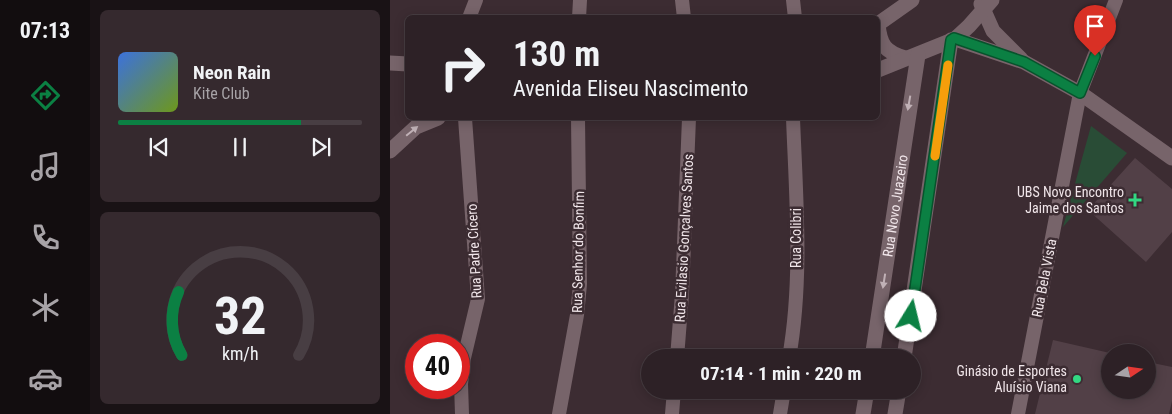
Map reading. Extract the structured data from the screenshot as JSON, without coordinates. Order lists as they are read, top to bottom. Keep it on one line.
{"streets":{"street":["Rua Novo Juazeiro","Rua Evilasio Gonçalves Santos","Rua Colibri","Rua Padre Cícero","Rua Senhor do Bonfim","Rua Bela Vista"]},"places":{"health":["UBS Novo Encontro Jaime dos Santos"],"other":["Ginásio de Esportes Aluísio Viana"]},"north":"right","page":{"tabs":"07:13","turn":["130 m","Avenida Eliseu Nascimento"],"song":["Neon Rain","Kite Club"],"limit":"40","trip":"07:14 · 1 min · 220 m","gauge":["32","km/h"]}}
